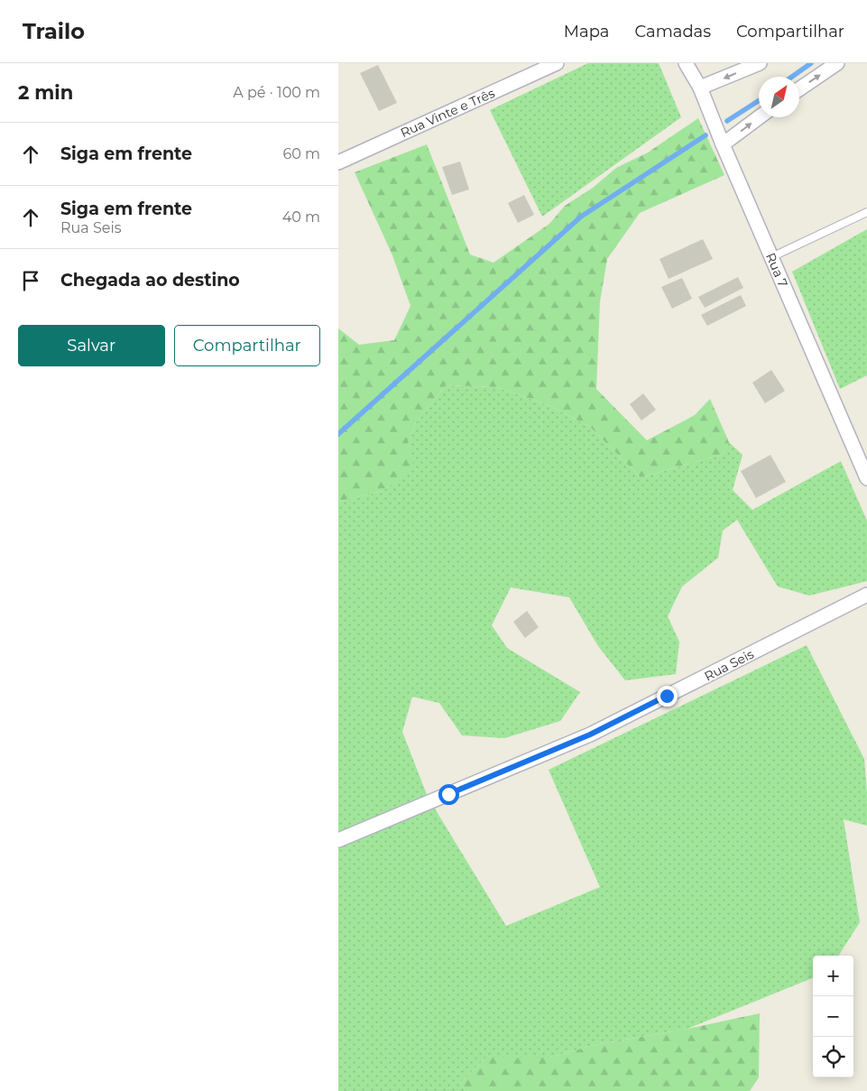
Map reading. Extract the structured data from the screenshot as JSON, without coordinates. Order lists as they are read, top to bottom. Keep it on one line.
{"streets":{"street":["Rua Vinte e Três","Rua 7","Rua Seis"]},"north":"top right","page":{"header":"Trailo","nav":["Mapa","Camadas","Compartilhar"],"heading":["2 min","A pé · 100 m"],"list":[["Siga em frente","60 m"],["Siga em frente","Rua Seis","40 m"],"Chegada ao destino"],"buttons":["Salvar","Compartilhar"],"map_buttons":["+","−"]}}
